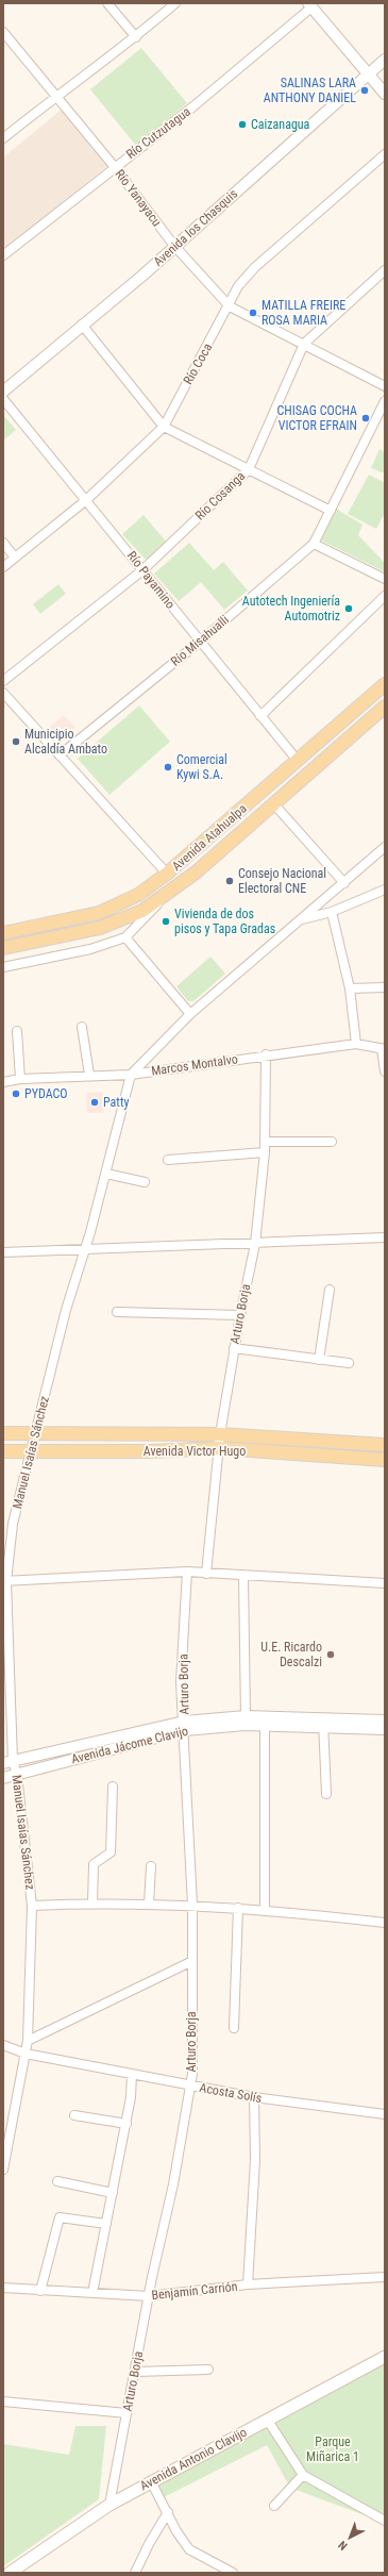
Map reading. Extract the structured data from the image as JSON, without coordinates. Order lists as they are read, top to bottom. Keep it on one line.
{"streets":{"main road":["Avenida Atahualpa","Avenida Victor Hugo","Avenida Antonio Clavijo"],"street":["Río Cutzutagua","Río Yanayacu","Avenida los Chasquis","Río Coca","Río Cosanga","Río Payamino","Río Misahualli","Marcos Montalvo","Arturo Borja","Manuel Isaías Sánchez","Avenida Jácome Clavijo","Acosta Solís","Benjamín Carrión"]},"crossings":[["Río Cutzutagua","Río Yanayacu"],["Río Yanayacu","Avenida los Chasquis"],["Río Yanayacu","Río Coca"],["Río Yanayacu","Río Cosanga"],["Río Coca","Río Payamino"],["Río Cosanga","Río Payamino"],["Río Payamino","Río Misahualli"],["Río Payamino","Avenida Atahualpa"],["Marcos Montalvo","Arturo Borja"],["Marcos Montalvo","Manuel Isaías Sánchez"],["Arturo Borja","Avenida Victor Hugo"],["Arturo Borja","Avenida Jácome Clavijo"],["Arturo Borja","Acosta Solís"],["Arturo Borja","Benjamín Carrión"],["Arturo Borja","Avenida Antonio Clavijo"],["Avenida Victor Hugo","Manuel Isaías Sánchez"],["Manuel Isaías Sánchez","Avenida Jácome Clavijo"],["Manuel Isaías Sánchez","Acosta Solís"]],"parks":["Parque Miñarica 1"],"places":["SALINAS LARA ANTHONY DANIEL","Caizanagua","MATILLA FREIRE ROSA MARIA","CHISAG COCHA VICTOR EFRAIN","Autotech Ingeniería Automotriz","Municipio Alcaldía Ambato","Comercial Kywi S.A.","Consejo Nacional Electoral CNE","Vivienda de dos pisos y Tapa Gradas","PYDACO","Patty","U.E. Ricardo Descalzi"],"north":"bottom left"}
